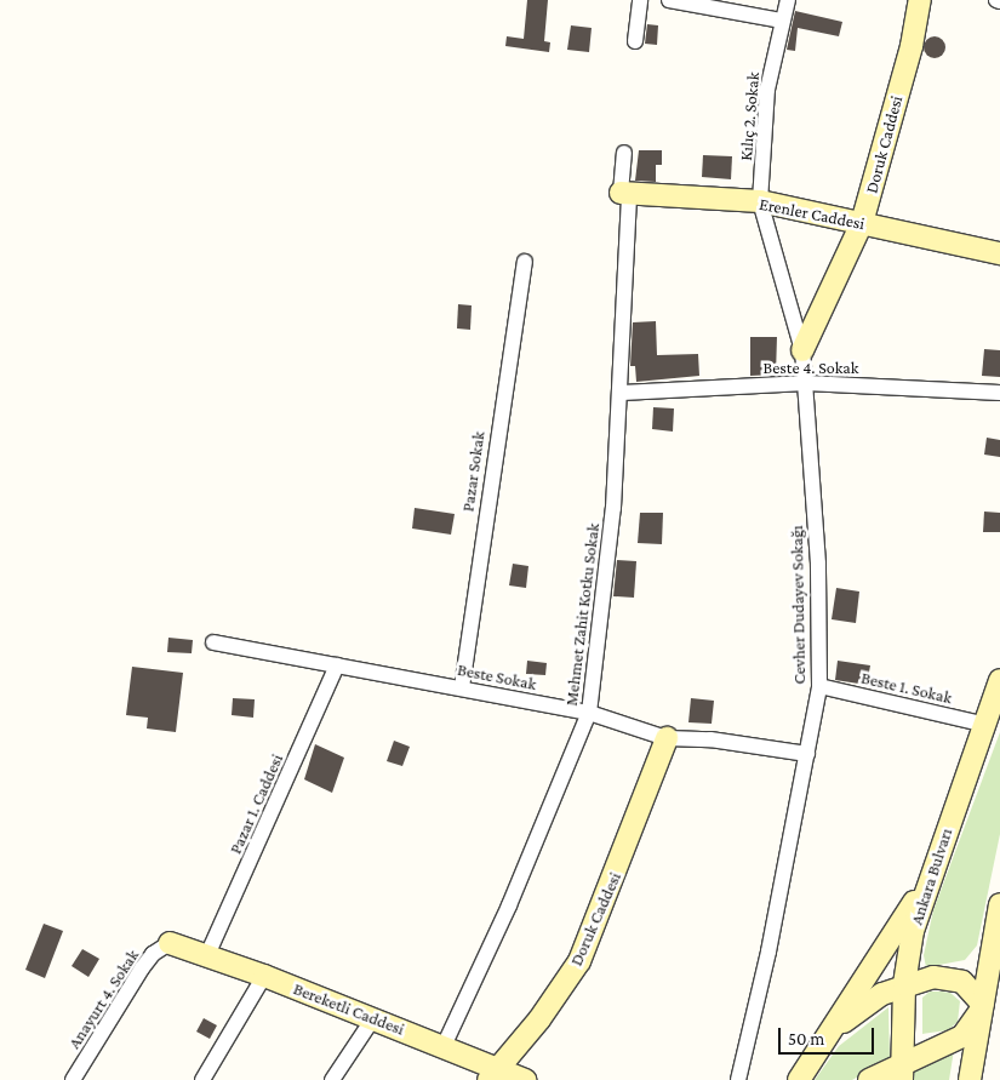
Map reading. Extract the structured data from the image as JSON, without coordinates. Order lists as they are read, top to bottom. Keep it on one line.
{"streets":{"street":["Kılıç 2. Sokak","Doruk Caddesi","Erenler Caddesi","Beste 4. Sokak","Pazar Sokak","Cevher Dudayev Sokağı","Mehmet Zahit Kotku Sokak","Beste Sokak","Beste 1. Sokak","Pazar 1. Caddesi","Ankara Bulvarı","Anayurt 4. Sokak","Bereketli Caddesi"]},"crossings":[["Kılıç 2. Sokak","Erenler Caddesi"],["Kılıç 2. Sokak","Cevher Dudayev Sokağı"],["Doruk Caddesi","Erenler Caddesi"],["Doruk Caddesi","Cevher Dudayev Sokağı"],["Doruk Caddesi","Beste Sokak"],["Doruk Caddesi","Bereketli Caddesi"],["Erenler Caddesi","Cevher Dudayev Sokağı"],["Erenler Caddesi","Mehmet Zahit Kotku Sokak"],["Beste 4. Sokak","Cevher Dudayev Sokağı"],["Beste 4. Sokak","Mehmet Zahit Kotku Sokak"],["Pazar Sokak","Beste Sokak"],["Cevher Dudayev Sokağı","Beste Sokak"],["Cevher Dudayev Sokağı","Beste 1. Sokak"],["Mehmet Zahit Kotku Sokak","Beste Sokak"],["Mehmet Zahit Kotku Sokak","Bereketli Caddesi"],["Beste Sokak","Pazar 1. Caddesi"],["Beste 1. Sokak","Ankara Bulvarı"],["Pazar 1. Caddesi","Bereketli Caddesi"],["Anayurt 4. Sokak","Bereketli Caddesi"]],"scale_bar":"50 m"}
